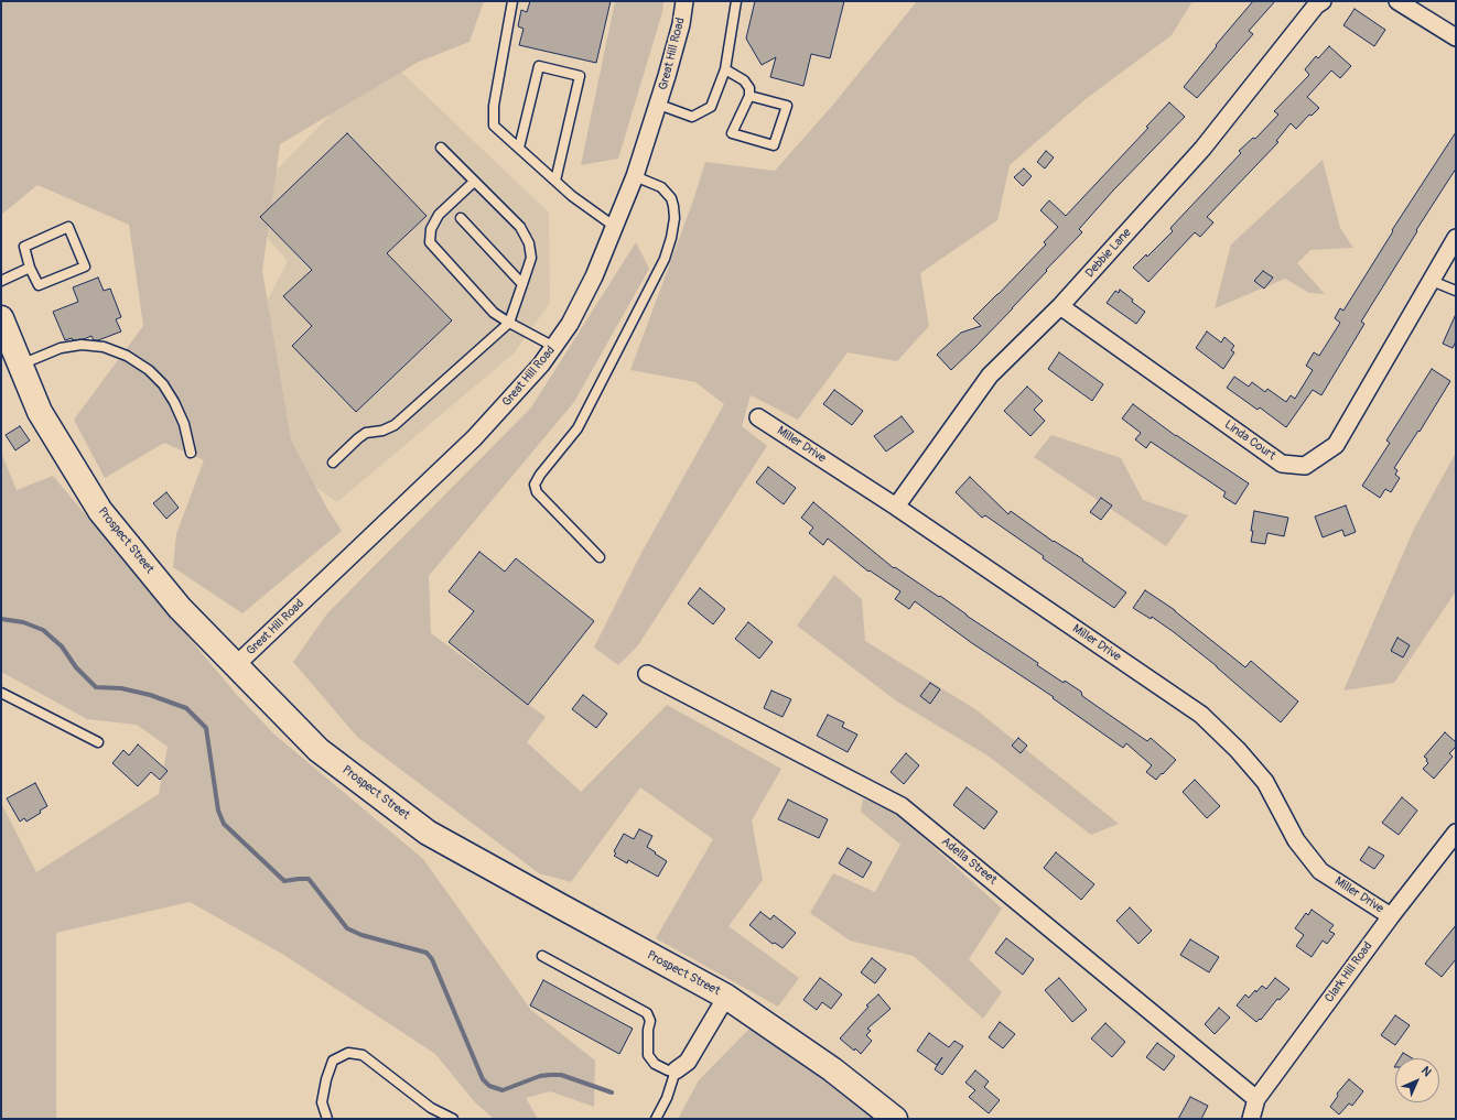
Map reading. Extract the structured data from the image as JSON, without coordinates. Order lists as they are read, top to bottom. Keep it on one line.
{"streets":{"main road":["Prospect Street"],"street":["Great Hill Road","Debbie Lane","Linda Court","Miller Drive","Adella Street","Clark Hill Road"]},"crossings":[["Great Hill Road","Prospect Street"],["Debbie Lane","Linda Court"],["Debbie Lane","Miller Drive"],["Miller Drive","Clark Hill Road"],["Adella Street","Clark Hill Road"]],"north":"top right"}
